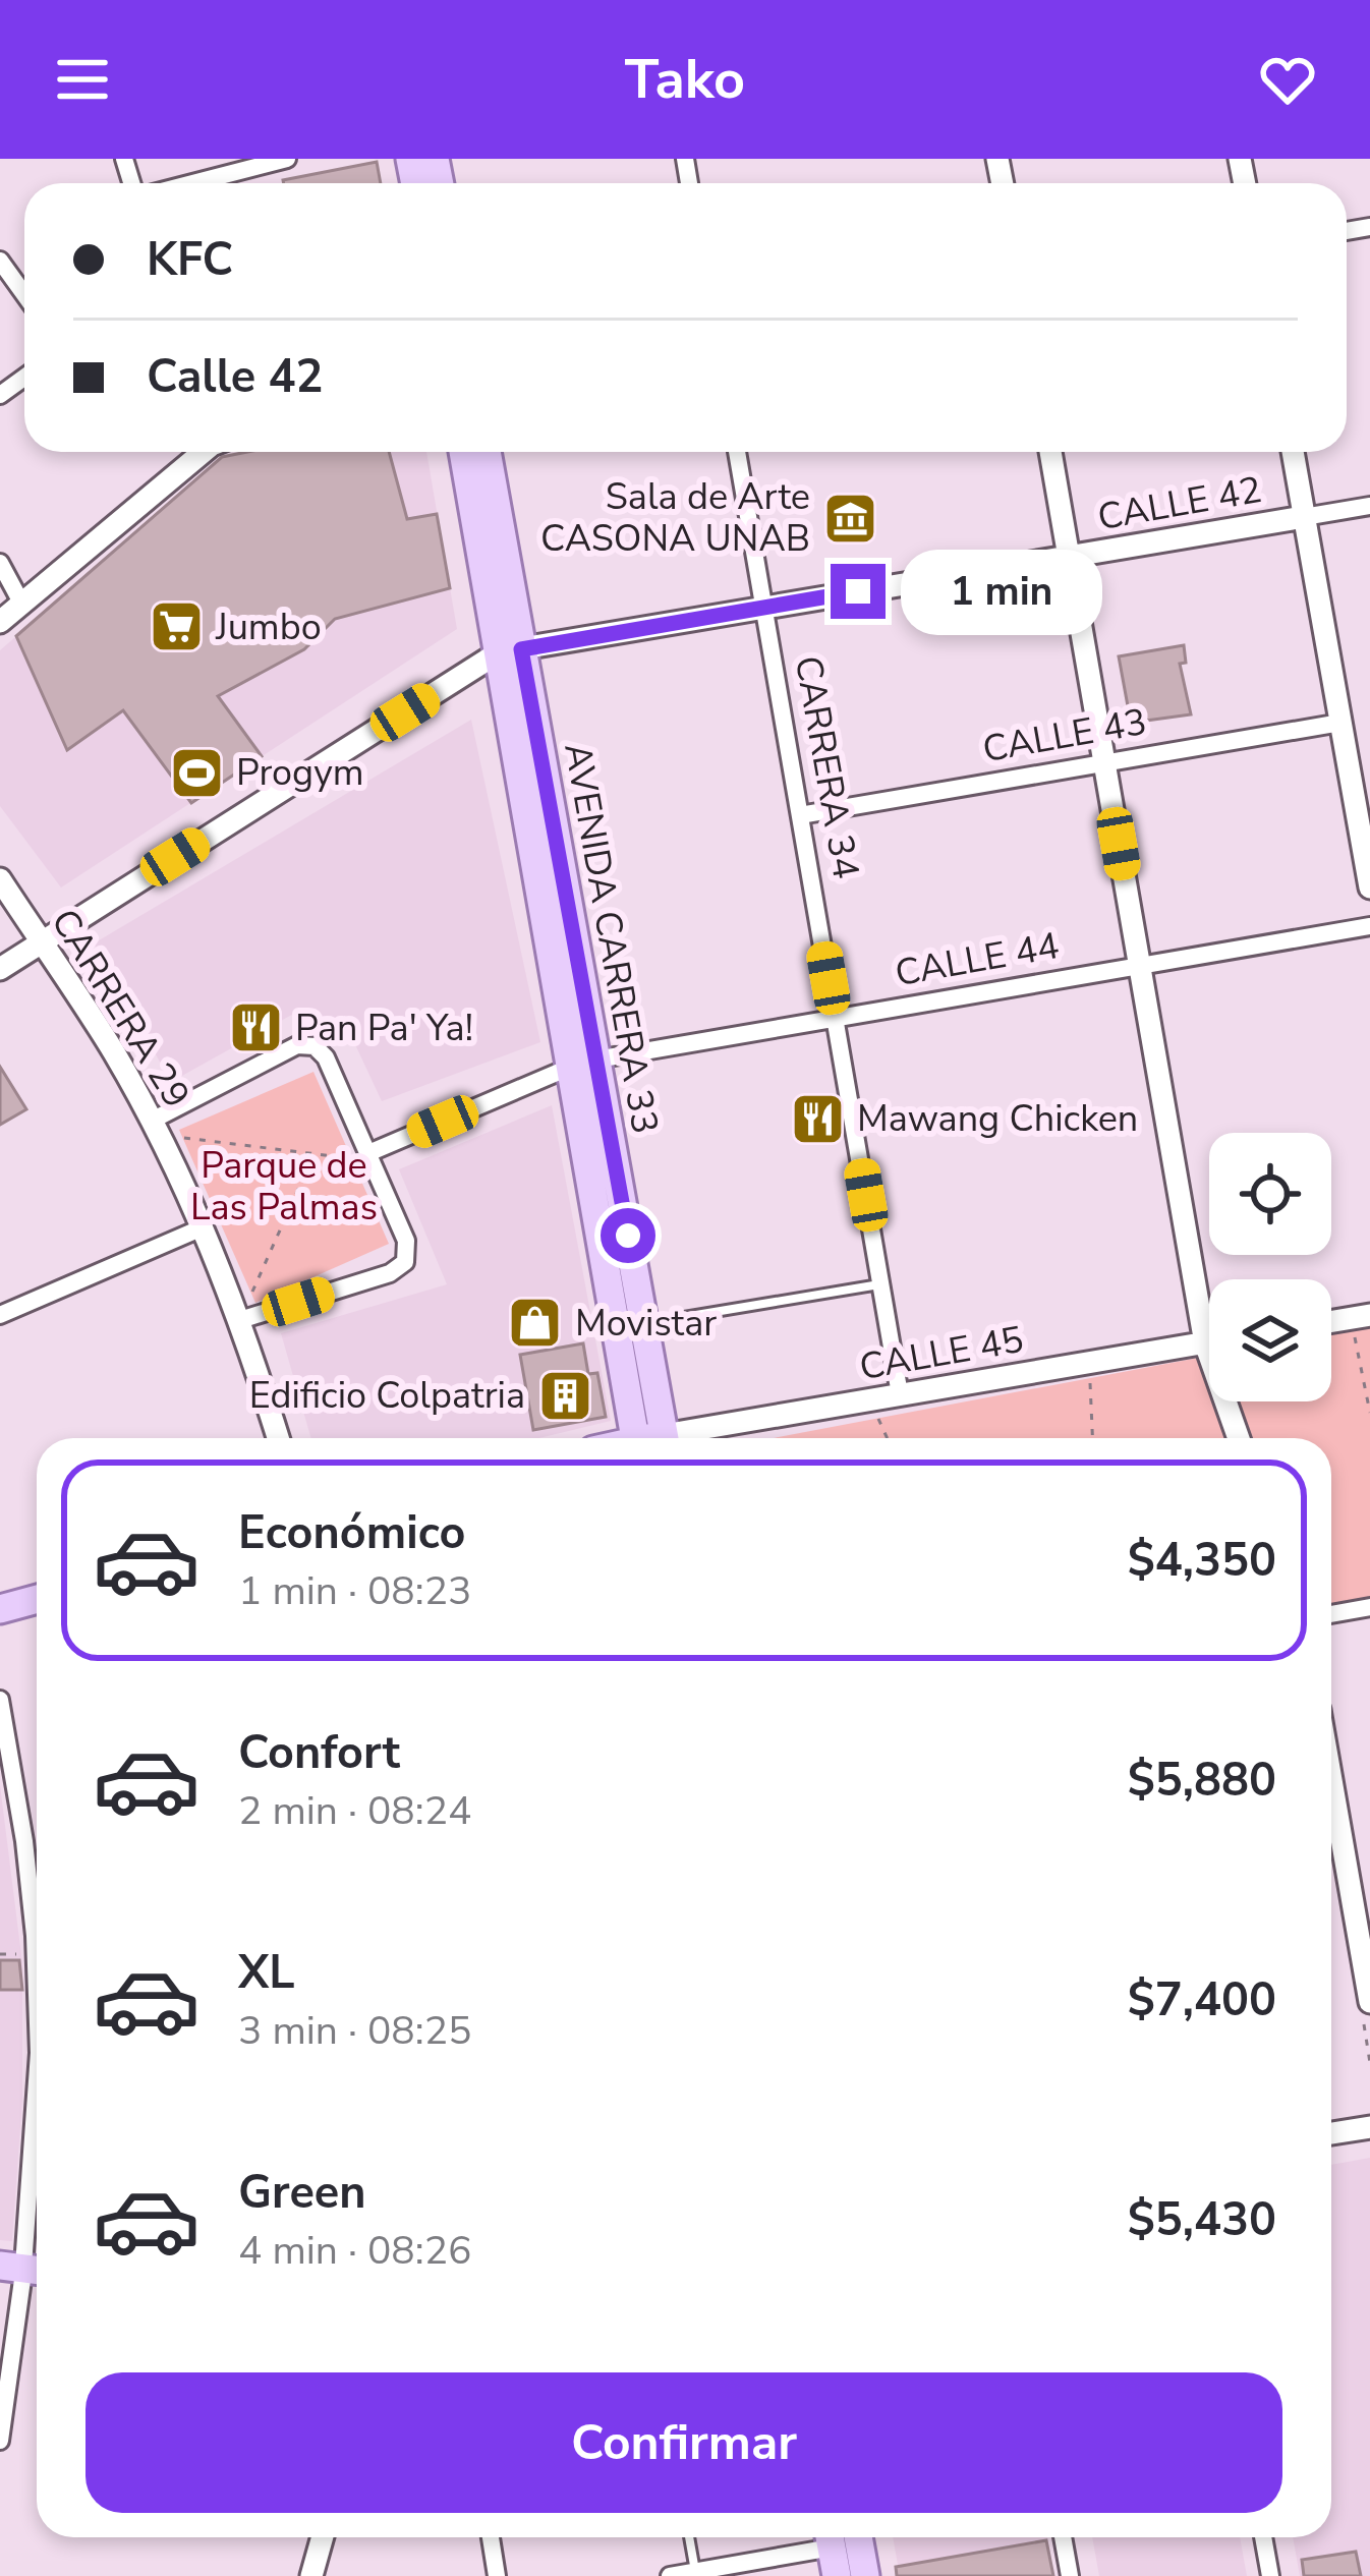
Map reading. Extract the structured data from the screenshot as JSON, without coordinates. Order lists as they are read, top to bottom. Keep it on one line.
{"streets":{"main road":["AVENIDA CARRERA 33"],"street":["CALLE 42","CALLE 43","CARRERA 34","CALLE 44","CARRERA 29","CALLE 45"]},"crossings":[["CALLE 42","CARRERA 34"],["CALLE 42","AVENIDA CARRERA 33"],["CALLE 42","CARRERA 29"],["CALLE 43","CARRERA 34"],["CARRERA 34","CALLE 44"],["CARRERA 34","CALLE 45"],["AVENIDA CARRERA 33","CALLE 44"]],"parks":["Parque de Las Palmas"],"places":{"museum":["Sala de Arte CASONA UNAB"],"supermarket":["Jumbo"],"sports":["Progym"],"restaurant":["Pan Pa' Ya!","Mawang Chicken"],"shop":["Movistar"],"building":["Edificio Colpatria"]},"page":{"header":"Tako","banner":["KFC","Calle 42"],"bubble":"1 min","list":[{"name":"Económico","note":"1 min · 08:23","value":"$4,350"},{"name":"Confort","note":"2 min · 08:24","value":"$5,880"},{"name":"XL","note":"3 min · 08:25","value":"$7,400"},{"name":"Green","note":"4 min · 08:26","value":"$5,430"}],"buttons":"Confirmar"}}
